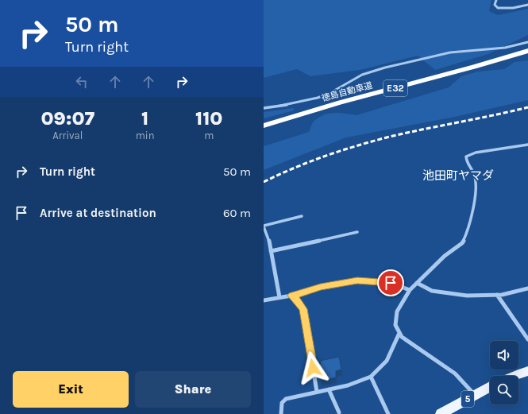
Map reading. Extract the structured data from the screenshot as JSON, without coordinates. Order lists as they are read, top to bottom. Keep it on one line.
{"streets":{"highway":["E32","徳島自動車道"],"main road":["5"]},"districts":["池田町ヤマダ"],"page":{"turn":["50 m","Turn right"],"eta":["09:07","Arrival","1","min","110","m"],"list":[{"name":"Turn right","value":"50 m"},{"name":"Arrive at destination","value":"60 m"}],"buttons":["Exit","Share"]}}
